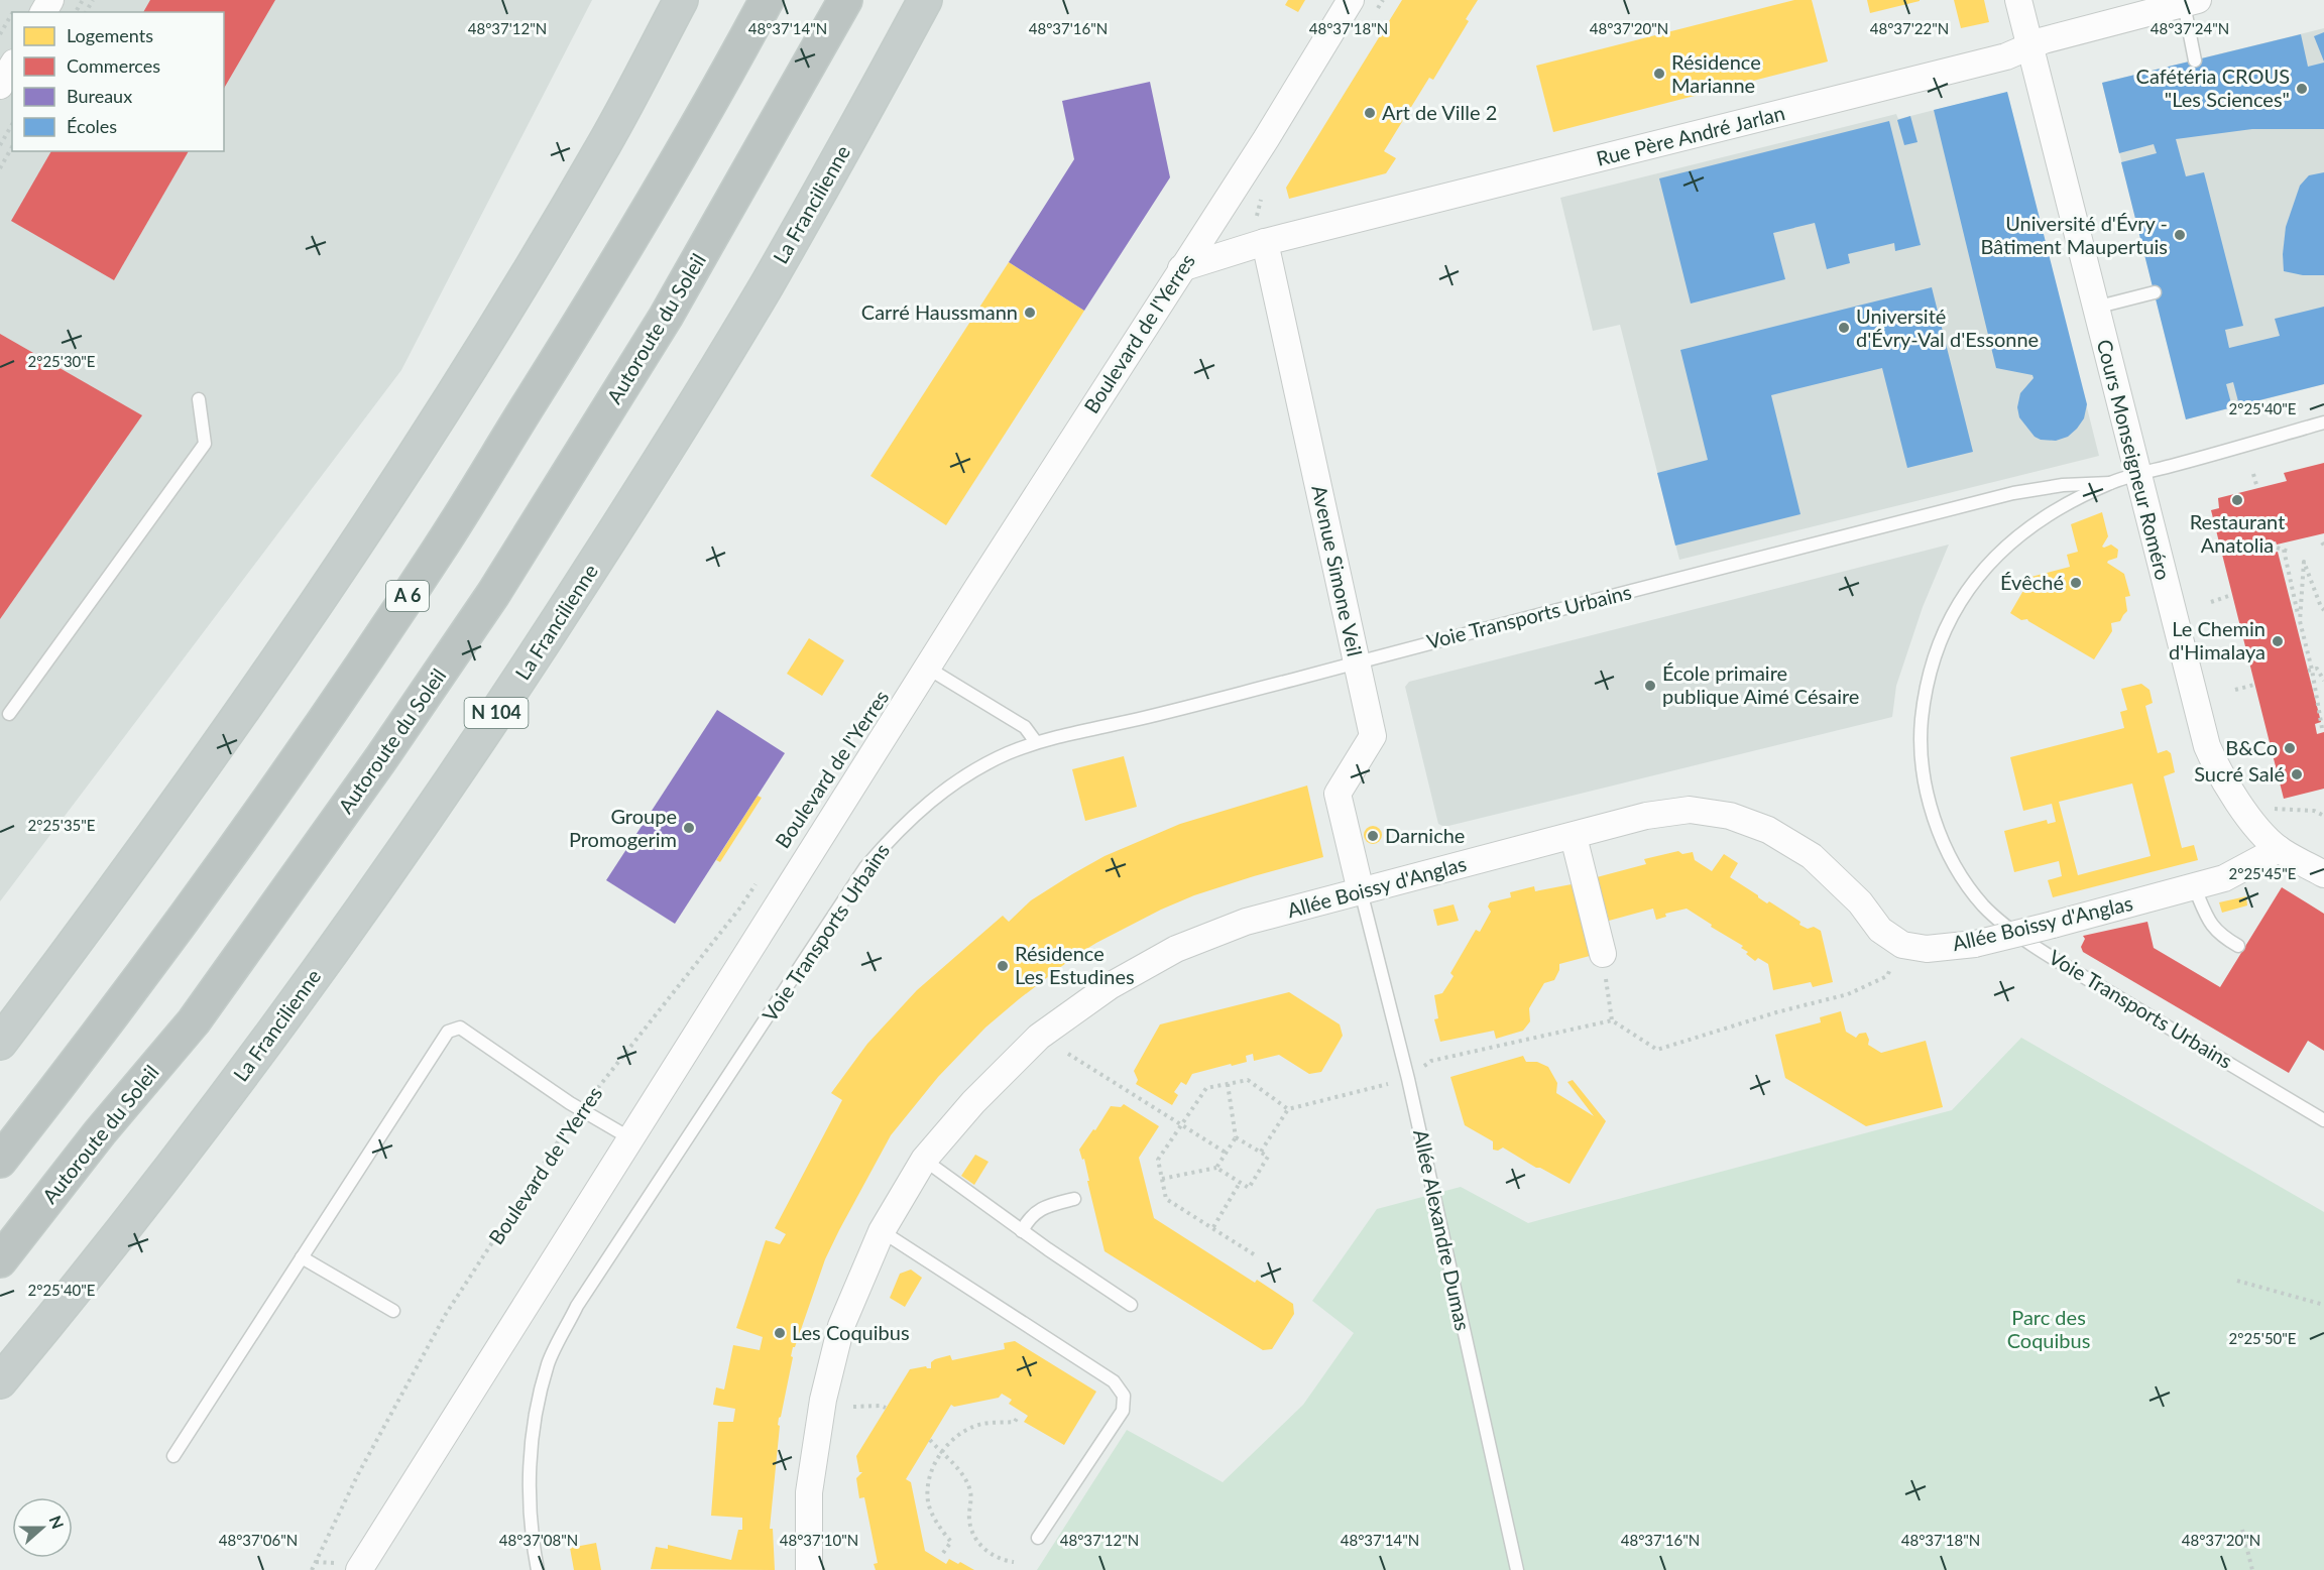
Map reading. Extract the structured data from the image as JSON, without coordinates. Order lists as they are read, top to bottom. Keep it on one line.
{"streets":{"highway":["La Francilienne","Autoroute du Soleil","A 6","N 104"],"street":["Rue Père André Jarlan","Boulevard de l'Yerres","Cours Monseigneur Roméro","Avenue Simone Veil","Allée Boissy d'Anglas"],"lane":["Voie Transports Urbains","Allée Alexandre Dumas"]},"crossings":[["Rue Père André Jarlan","Boulevard de l'Yerres"],["Rue Père André Jarlan","Cours Monseigneur Roméro"],["Rue Père André Jarlan","Avenue Simone Veil"],["Cours Monseigneur Roméro","Allée Boissy d'Anglas"],["Avenue Simone Veil","Voie Transports Urbains"],["Avenue Simone Veil","Allée Boissy d'Anglas"],["Avenue Simone Veil","Allée Alexandre Dumas"],["Allée Boissy d'Anglas","Allée Alexandre Dumas"]],"parks":["Parc des Coquibus"],"places":["Résidence Marianne","Cafétéria CROUS \"Les Sciences\"","Art de Ville 2","Université d'Évry - Bâtiment Maupertuis","Carré Haussmann","Université d'Évry-Val d'Essonne","Restaurant Anatolia","Évêché","Le Chemin d'Himalaya","École primaire publique Aimé Césaire","B&Co","Sucré Salé","Groupe Promogerim","Darniche","Résidence Les Estudines","Les Coquibus"],"legend":["Logements","Commerces","Bureaux","Écoles"],"north":"right","coordinates":["48°37'22\"N","48°37'12\"N","48°37'14\"N","48°37'16\"N","48°37'18\"N","48°37'20\"N","48°37'24\"N","2°25'30\"E","2°25'40\"E","2°25'35\"E","2°25'45\"E","2°25'50\"E","48°37'06\"N","48°37'08\"N","48°37'10\"N"]}
